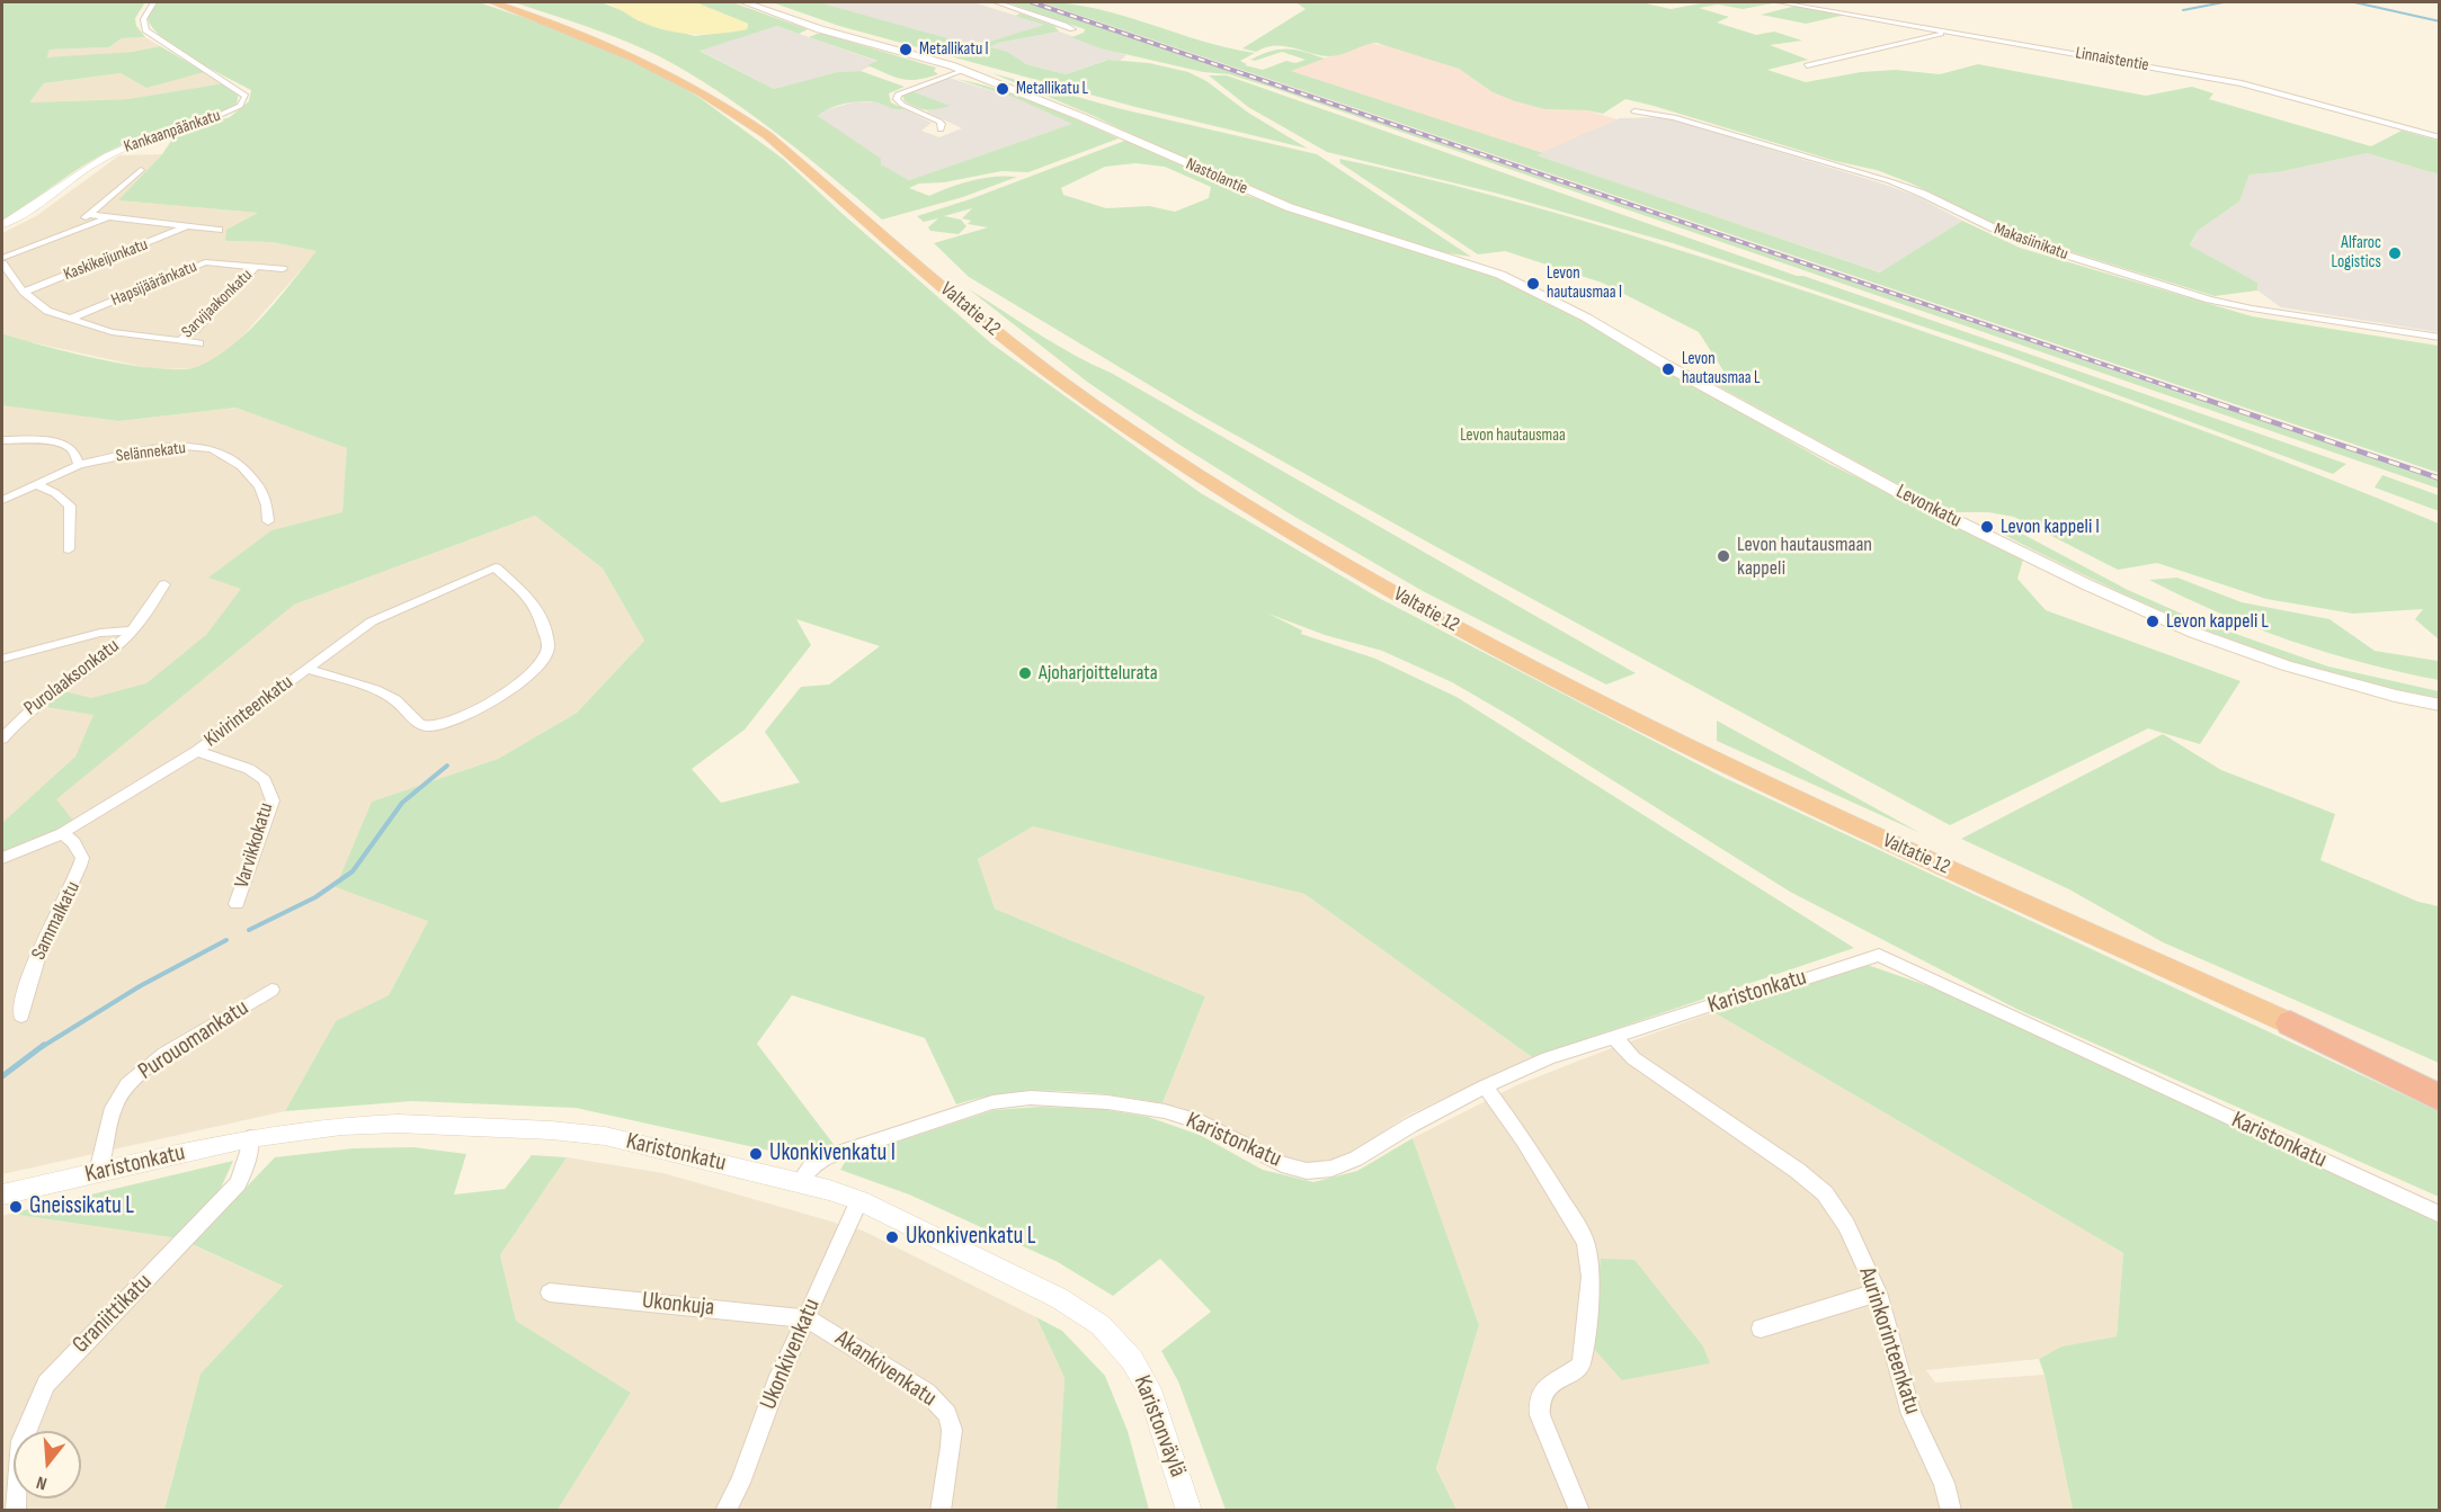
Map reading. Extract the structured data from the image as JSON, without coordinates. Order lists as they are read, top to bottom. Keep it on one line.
{"streets":{"highway":["Valtatie 12"],"main road":["Nastolantie","Levonkatu"],"street":["Linnaistentie","Kankaanpäänkatu","Makasiinikatu","Kaskikeijunkatu","Hapsijääränkatu","Sarvijaakonkatu","Selännekatu","Purolaaksonkatu","Kivirinteenkatu","Varvikkokatu","Sammalkatu","Karistonkatu","Purouomankatu","Ukonkuja","Graniittikatu","Aurinkorinteenkatu","Ukonkivenkatu","Akankivenkatu","Karistonväylä"]},"crossings":[["Nastolantie","Levonkatu"],["Hapsijääränkatu","Sarvijaakonkatu"],["Kivirinteenkatu","Varvikkokatu"],["Kivirinteenkatu","Sammalkatu"],["Karistonkatu","Purouomankatu"],["Karistonkatu","Graniittikatu"],["Karistonkatu","Aurinkorinteenkatu"],["Karistonkatu","Karistonväylä"],["Ukonkuja","Ukonkivenkatu"],["Ukonkuja","Akankivenkatu"],["Ukonkivenkatu","Akankivenkatu"],["Ukonkivenkatu","Karistonväylä"]],"parks":["Levon hautausmaa"],"places":["Metallikatu I","Metallikatu L","Alfaroc Logistics","Levon hautausmaa I","Levon hautausmaa L","Levon kappeli I","Levon hautausmaan kappeli","Levon kappeli L","Ajoharjoittelurata","Ukonkivenkatu I","Gneissikatu L","Ukonkivenkatu L"],"north":"bottom"}
